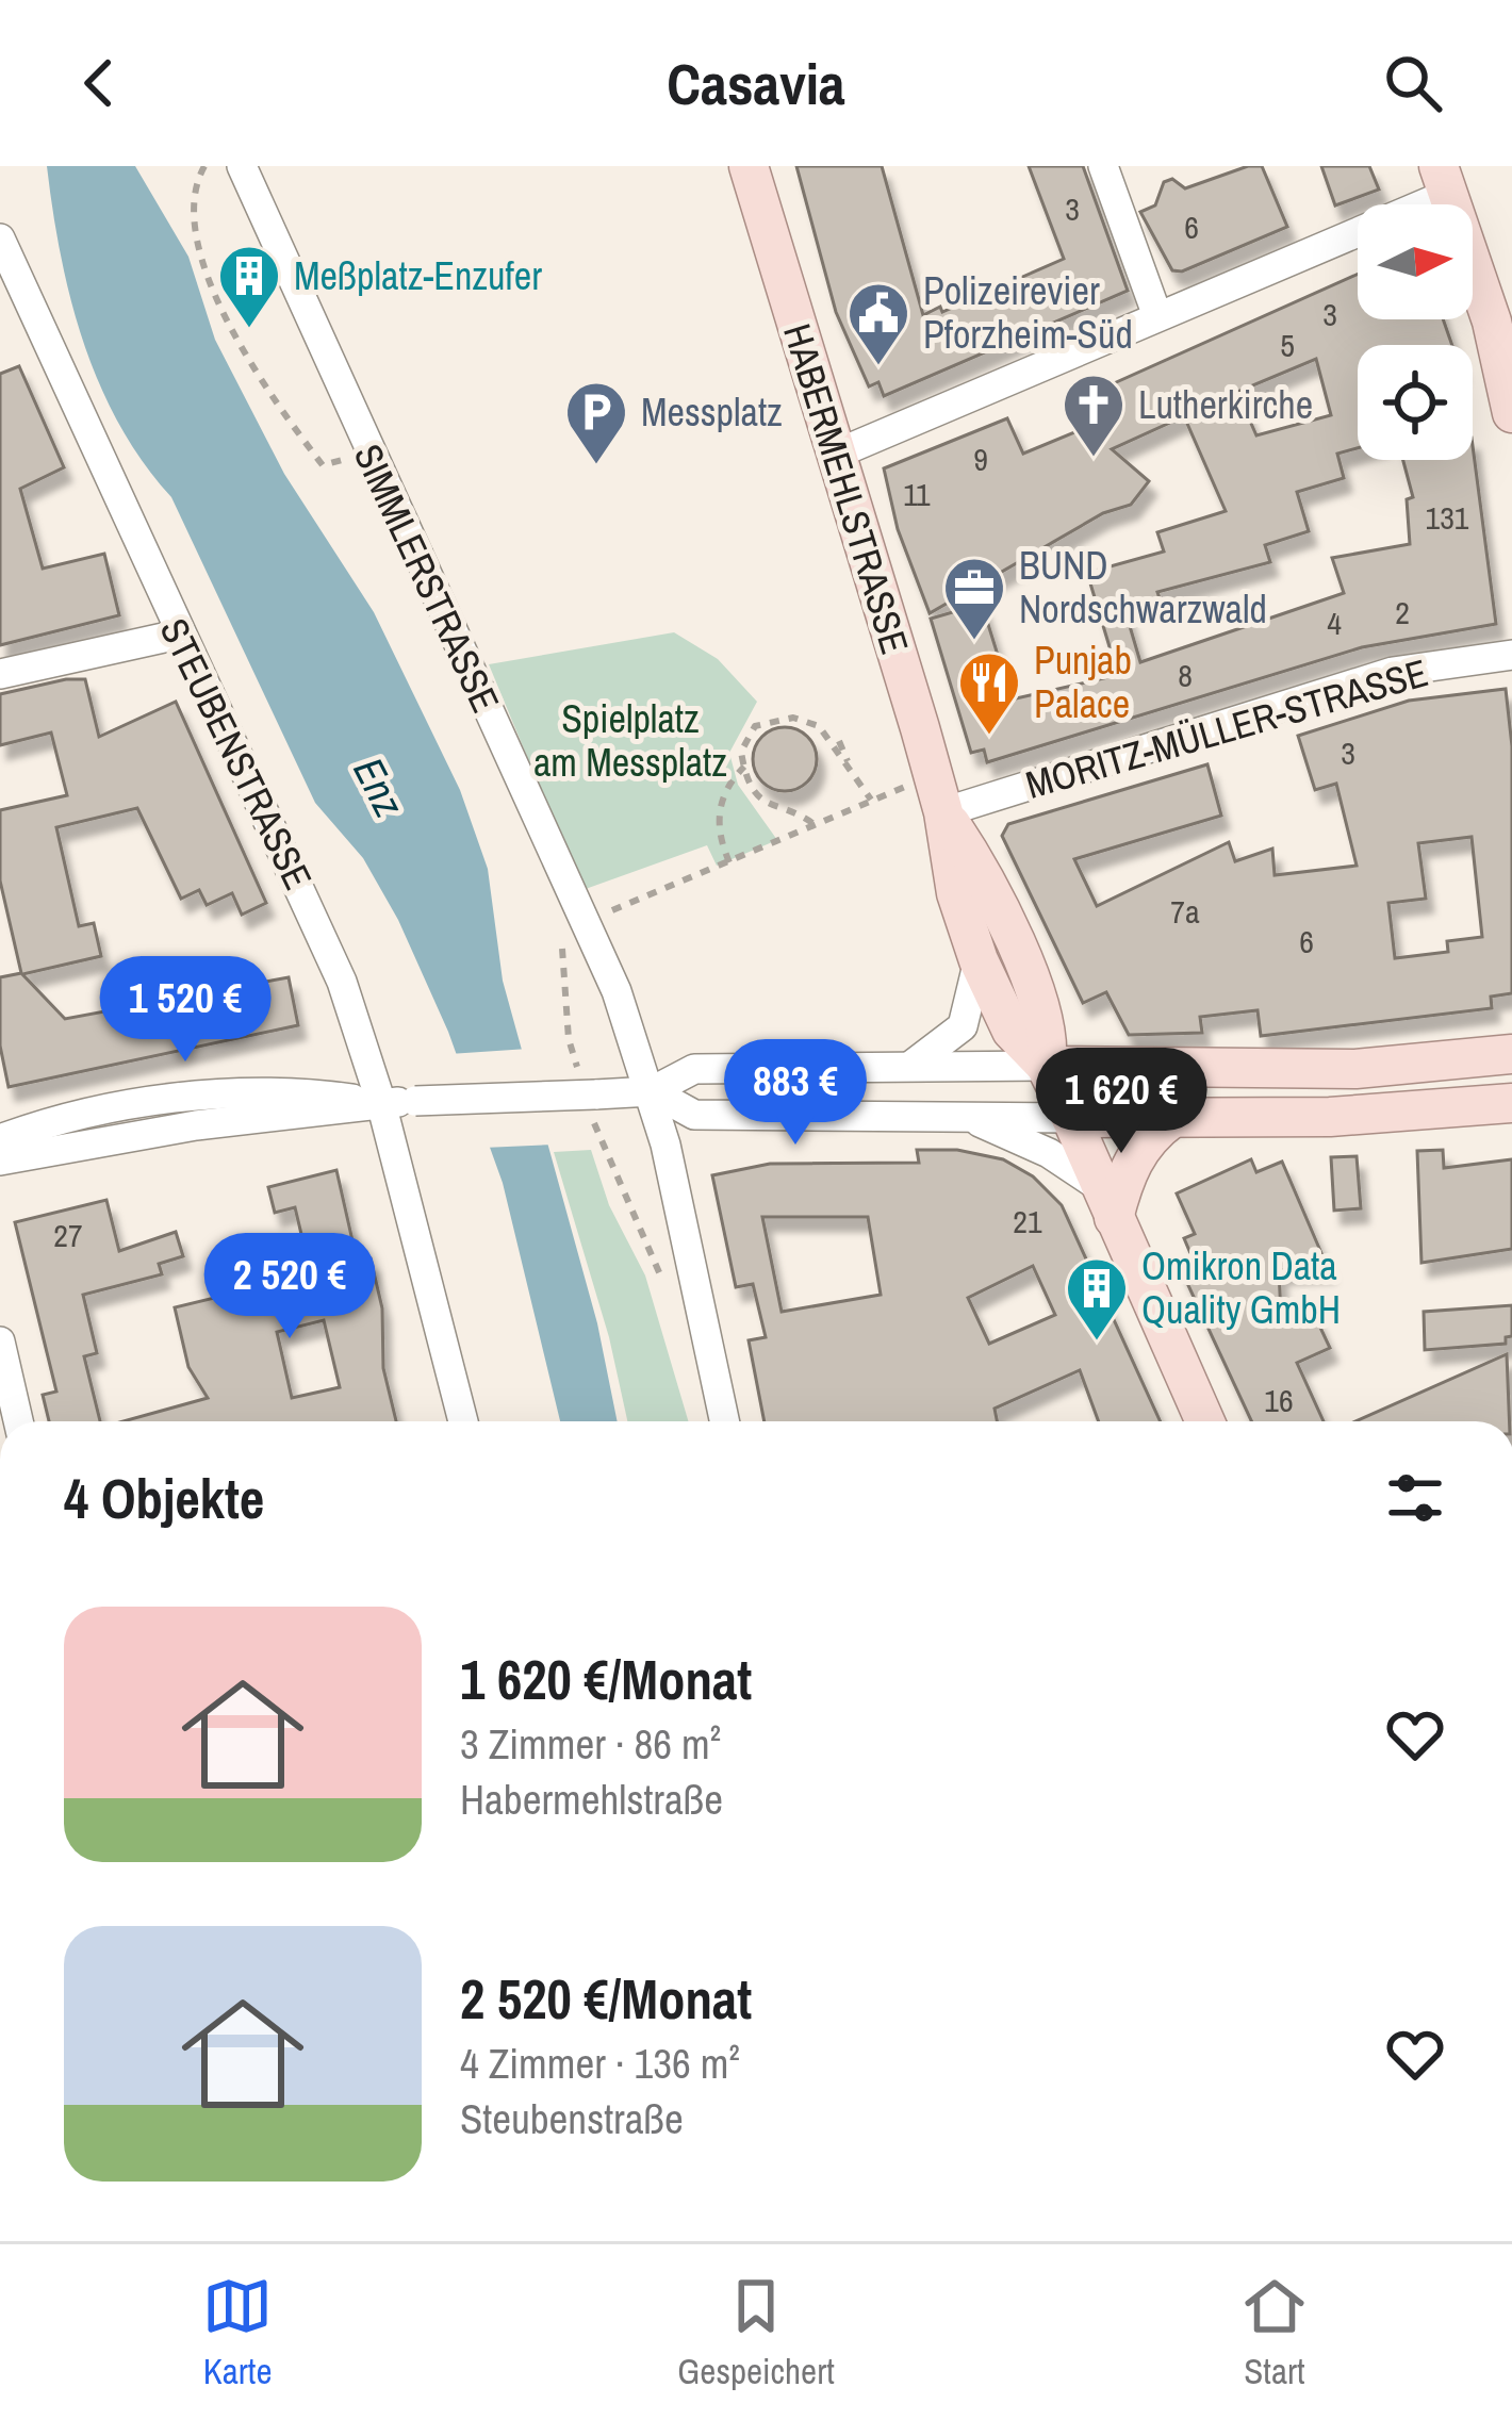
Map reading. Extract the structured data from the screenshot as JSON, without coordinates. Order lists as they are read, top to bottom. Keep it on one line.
{"streets":{"main road":["HABERMEHLSTRASSE"],"street":["SIMMLERSTRASSE","MORITZ-MÜLLER-STRASSE","STEUBENSTRASSE"]},"crossings":[["HABERMEHLSTRASSE","MORITZ-MÜLLER-STRASSE"]],"water":["Enz"],"parks":["Spielplatz am Messplatz"],"places":{"building":["Meßplatz-Enzufer","Omikron Data Quality GmbH"],"public building":["Polizeirevier Pforzheim-Süd"],"church":["Lutherkirche"],"parking":["Messplatz"],"office":["BUND Nordschwarzwald"],"restaurant":["Punjab Palace"]},"house_numbers":["3","6","3","5","9","11","131","2","4","8","3","7a","6","21","27","16"],"north":"right","page":{"header":"Casavia","price":["1 520 €","883 €","1 620 €","2 520 €"],"heading":"4 Objekte","list":[{"name":"1 620 €/Monat","note":"3 Zimmer · 86 m² · Habermehlstraße"},{"name":"2 520 €/Monat","note":"4 Zimmer · 136 m² · Steubenstraße"}],"tabs":["Karte","Gespeichert","Start"]}}
